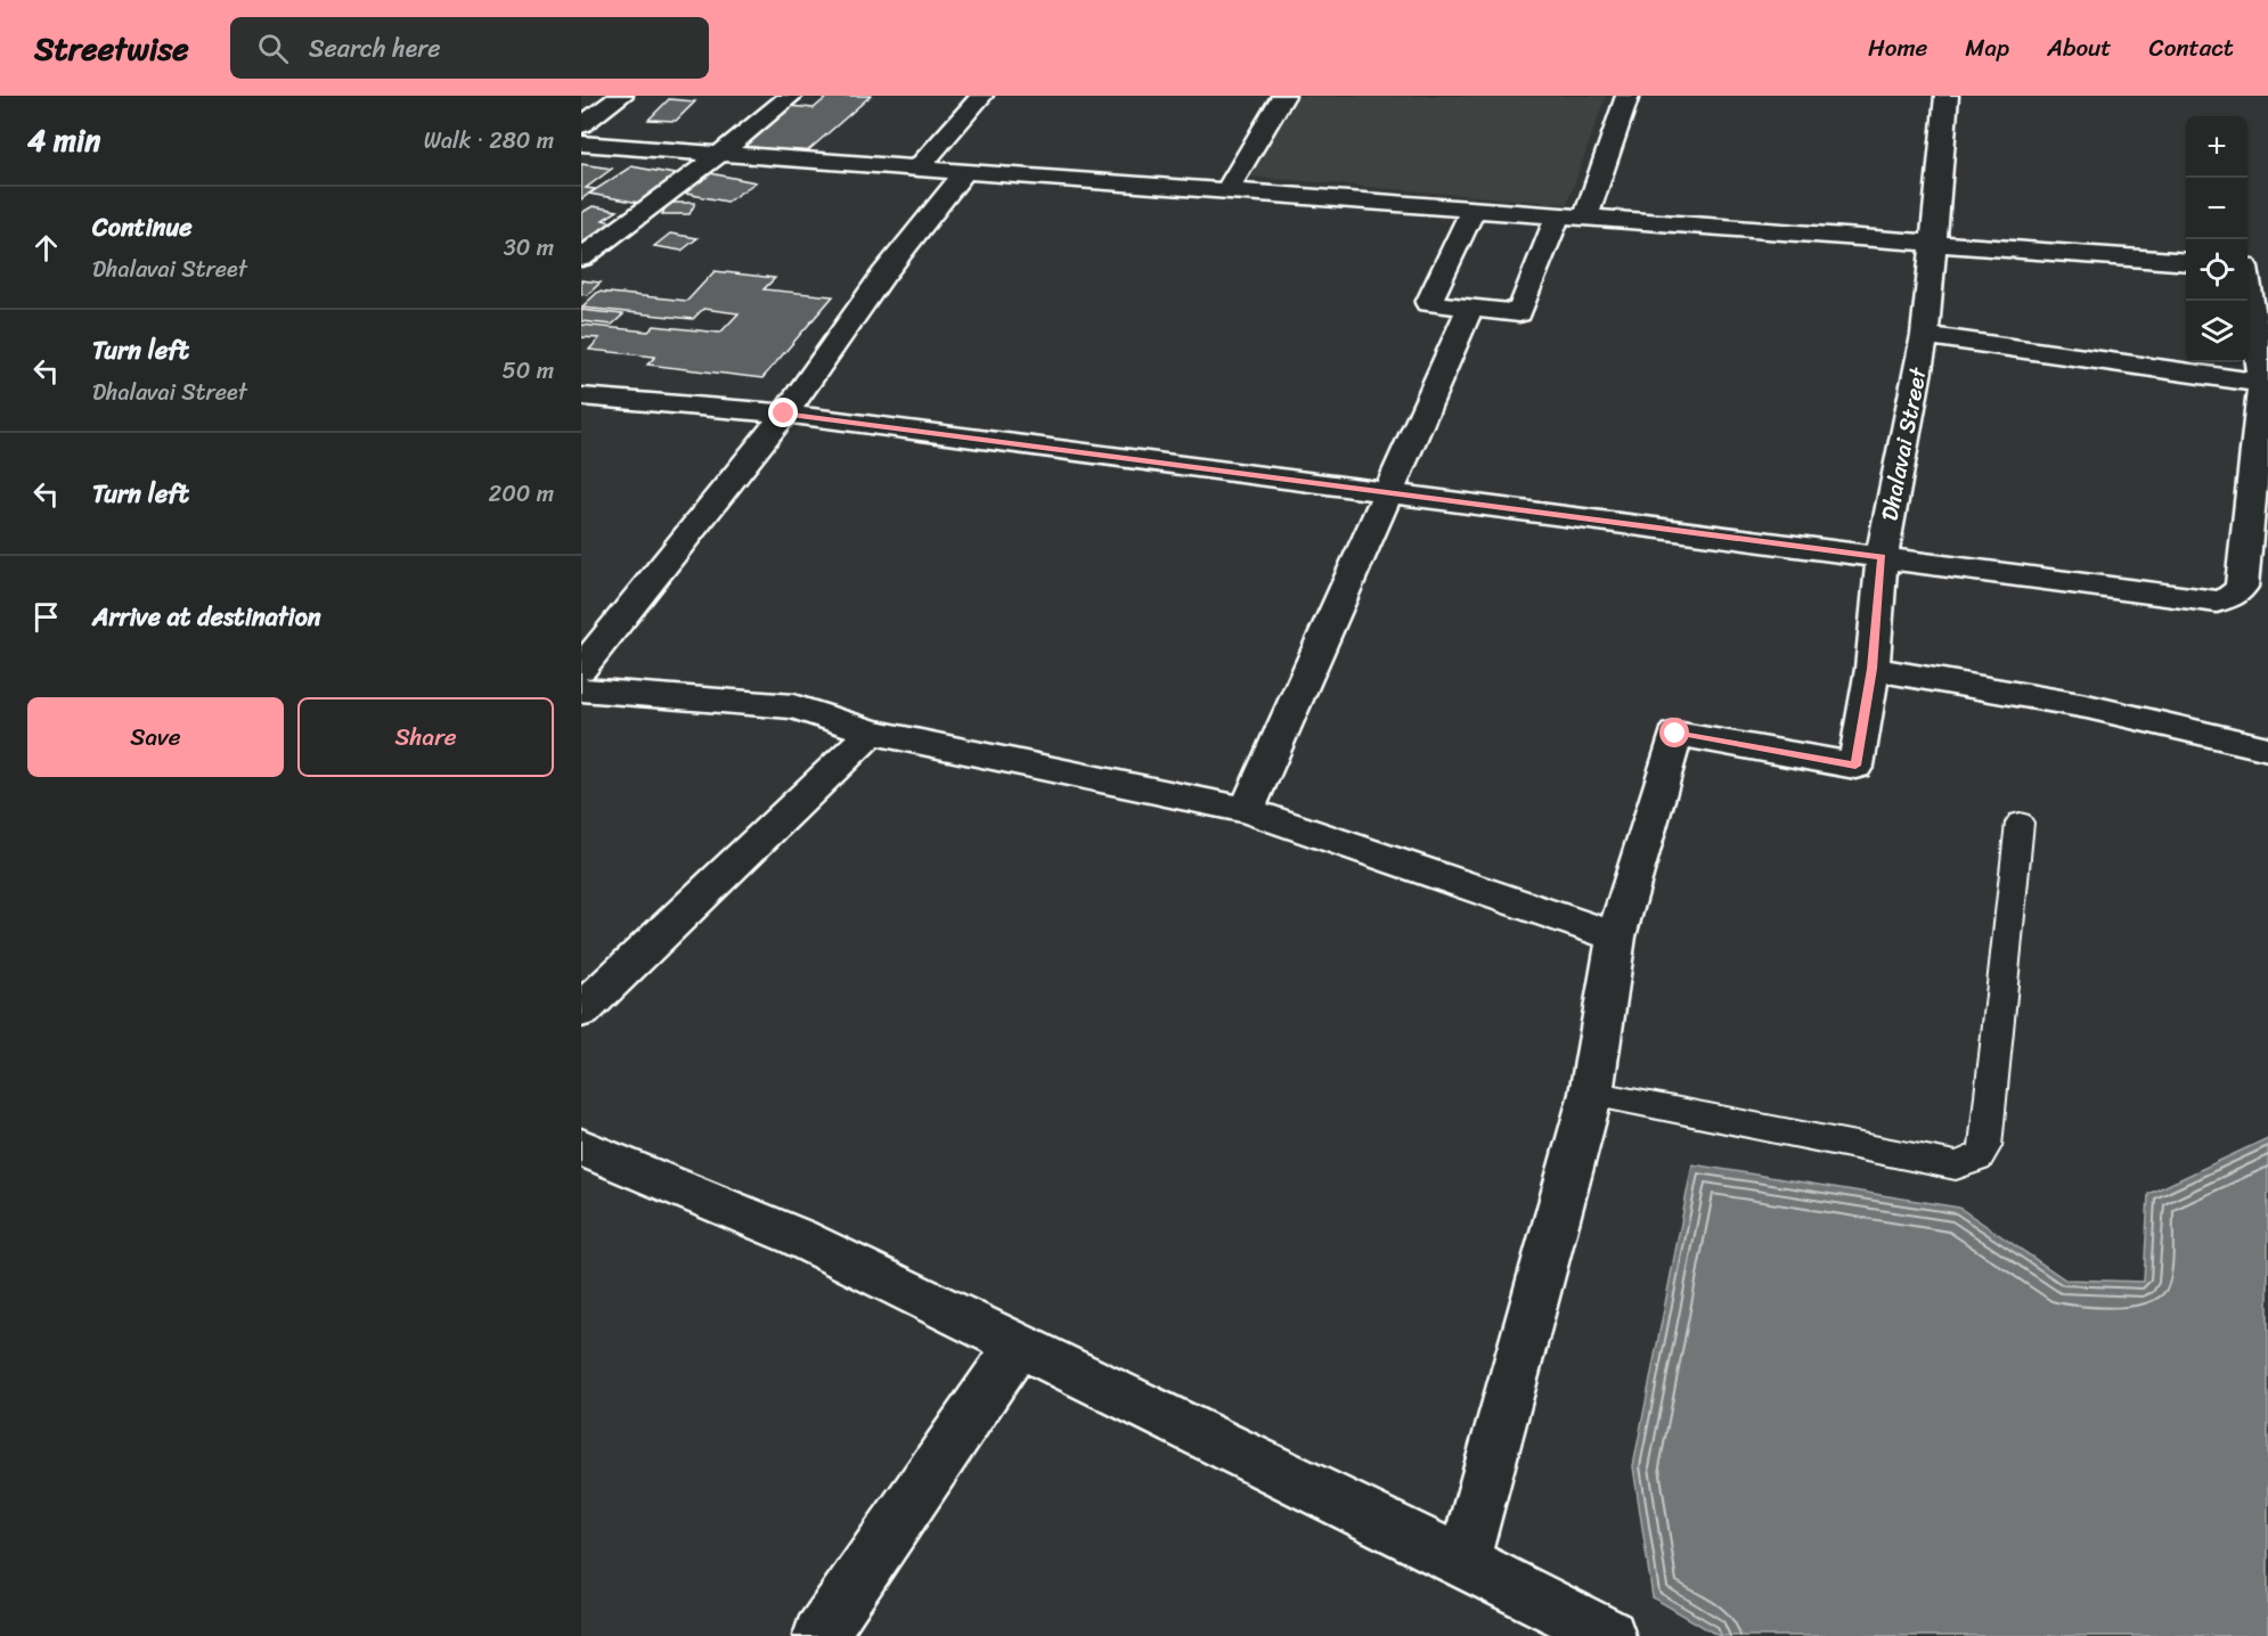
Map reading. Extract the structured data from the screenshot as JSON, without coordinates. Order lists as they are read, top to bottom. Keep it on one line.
{"streets":{"street":["Dhalavai Street"]},"page":{"header":"Streetwise","search":"Search here","nav":["Home","Map","About","Contact"],"heading":["4 min","Walk · 280 m"],"map_buttons":["+","−"],"list":[["Continue","Dhalavai Street","30 m"],["Turn left","Dhalavai Street","50 m"],["Turn left","200 m"],"Arrive at destination"],"buttons":["Save","Share"]}}
